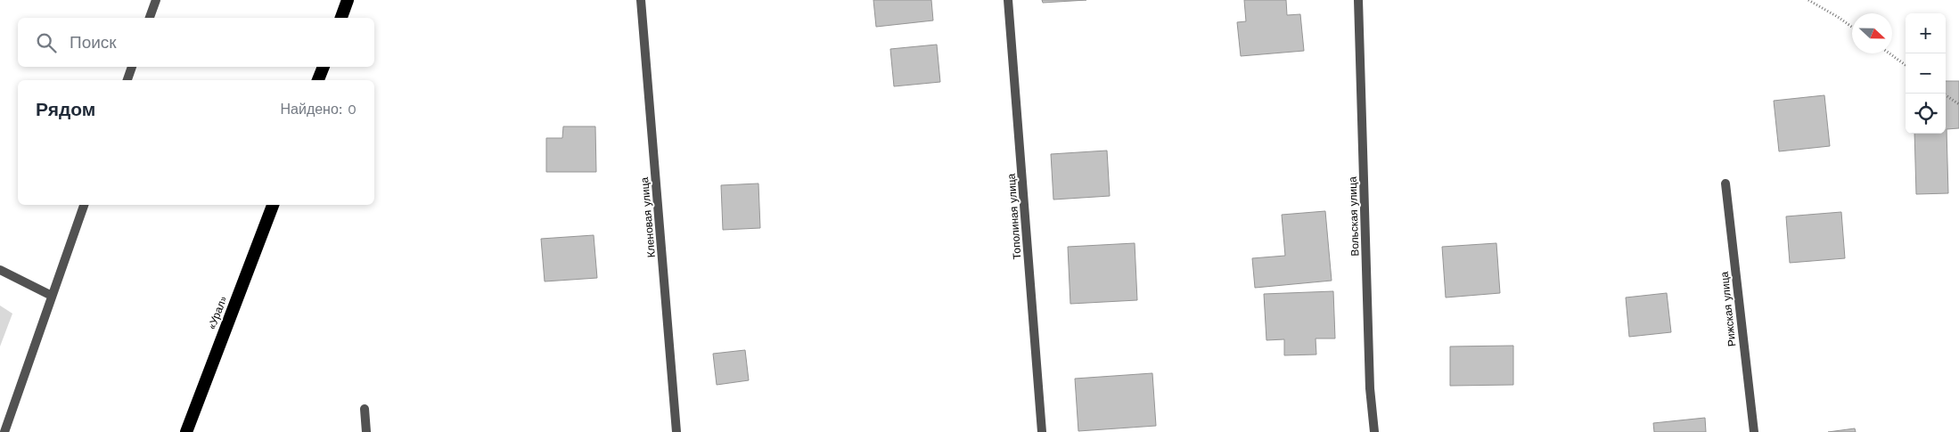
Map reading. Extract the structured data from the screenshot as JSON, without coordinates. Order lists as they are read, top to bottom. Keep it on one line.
{"streets":{"highway":["«Урал»"],"street":["Тополиная улица","Вольская улица","Кленовая улица","Рижская улица"]},"north":"right","page":{"map_buttons":["+","−"],"search":"Поиск","heading":["Рядом","Найдено: 0"]}}
